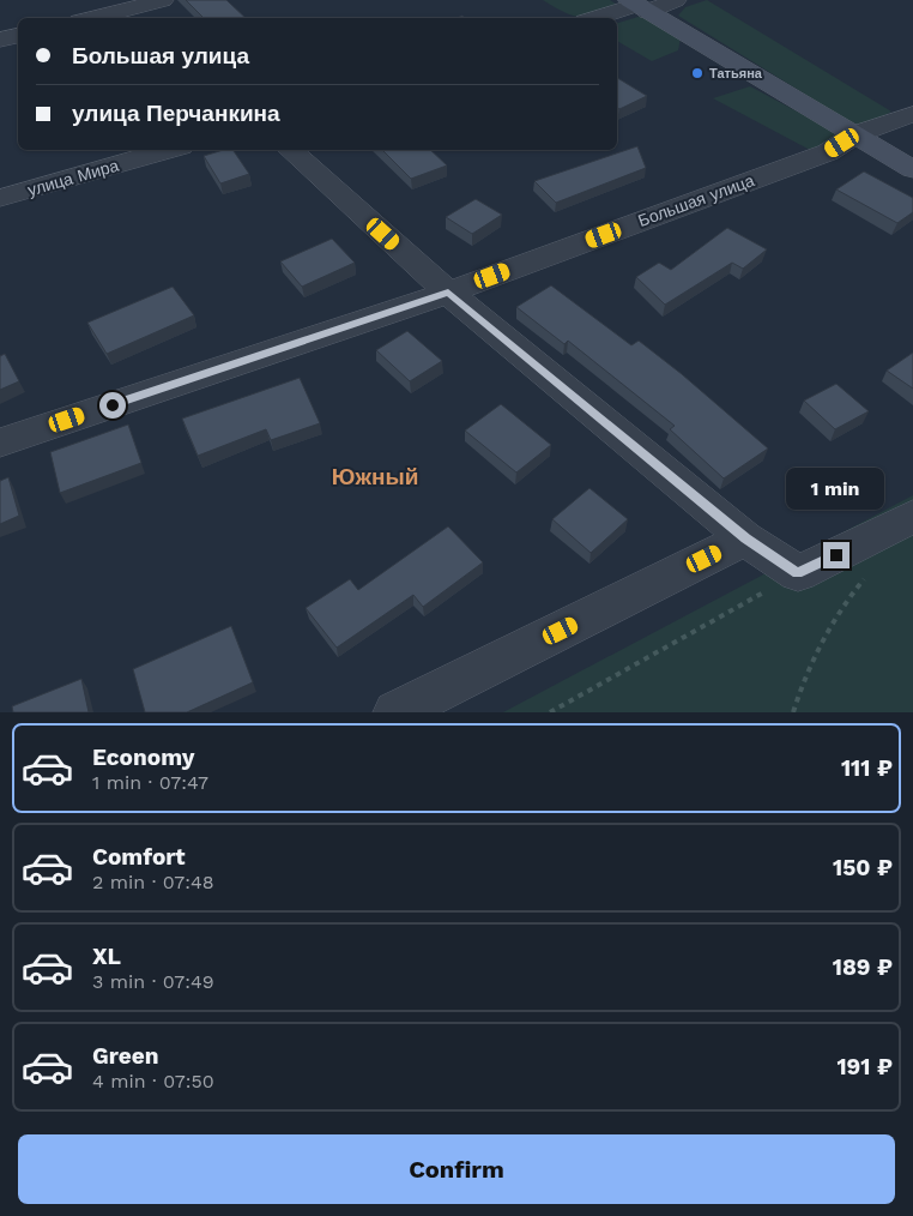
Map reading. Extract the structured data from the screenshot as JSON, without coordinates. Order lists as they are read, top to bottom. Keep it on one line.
{"streets":{"street":["улица Мира","Большая улица"]},"districts":["Южный"],"places":["Татьяна"],"page":{"banner":["Большая улица","улица Перчанкина"],"bubble":"1 min","list":[{"name":"Economy","note":"1 min · 07:47","value":"111 ₽"},{"name":"Comfort","note":"2 min · 07:48","value":"150 ₽"},{"name":"XL","note":"3 min · 07:49","value":"189 ₽"},{"name":"Green","note":"4 min · 07:50","value":"191 ₽"}],"buttons":"Confirm"}}
